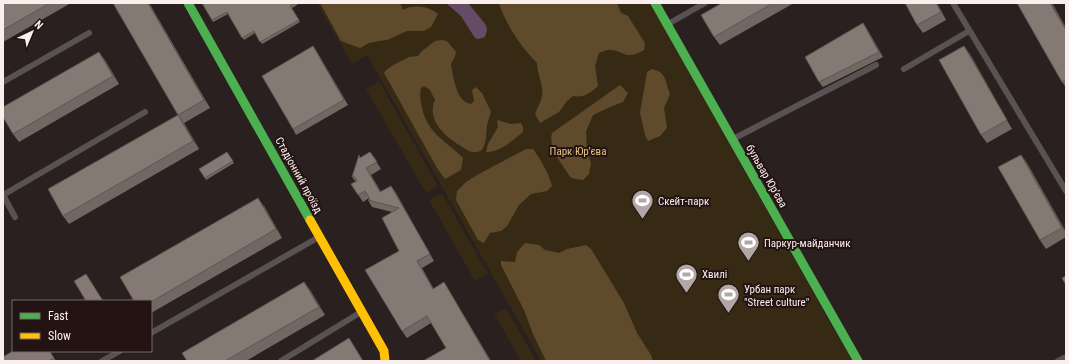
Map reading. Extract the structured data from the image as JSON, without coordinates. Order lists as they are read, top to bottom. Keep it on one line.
{"streets":{"street":["Стадіонний проїзд","бульвар Юрʼєва"]},"parks":["Парк Юр’єва"],"places":{"sports":["Скейт-парк","Паркур-майданчик","Хвилі","Урбан парк \"Street culture\""]},"legend":["Fast","Slow"],"north":"top right"}
